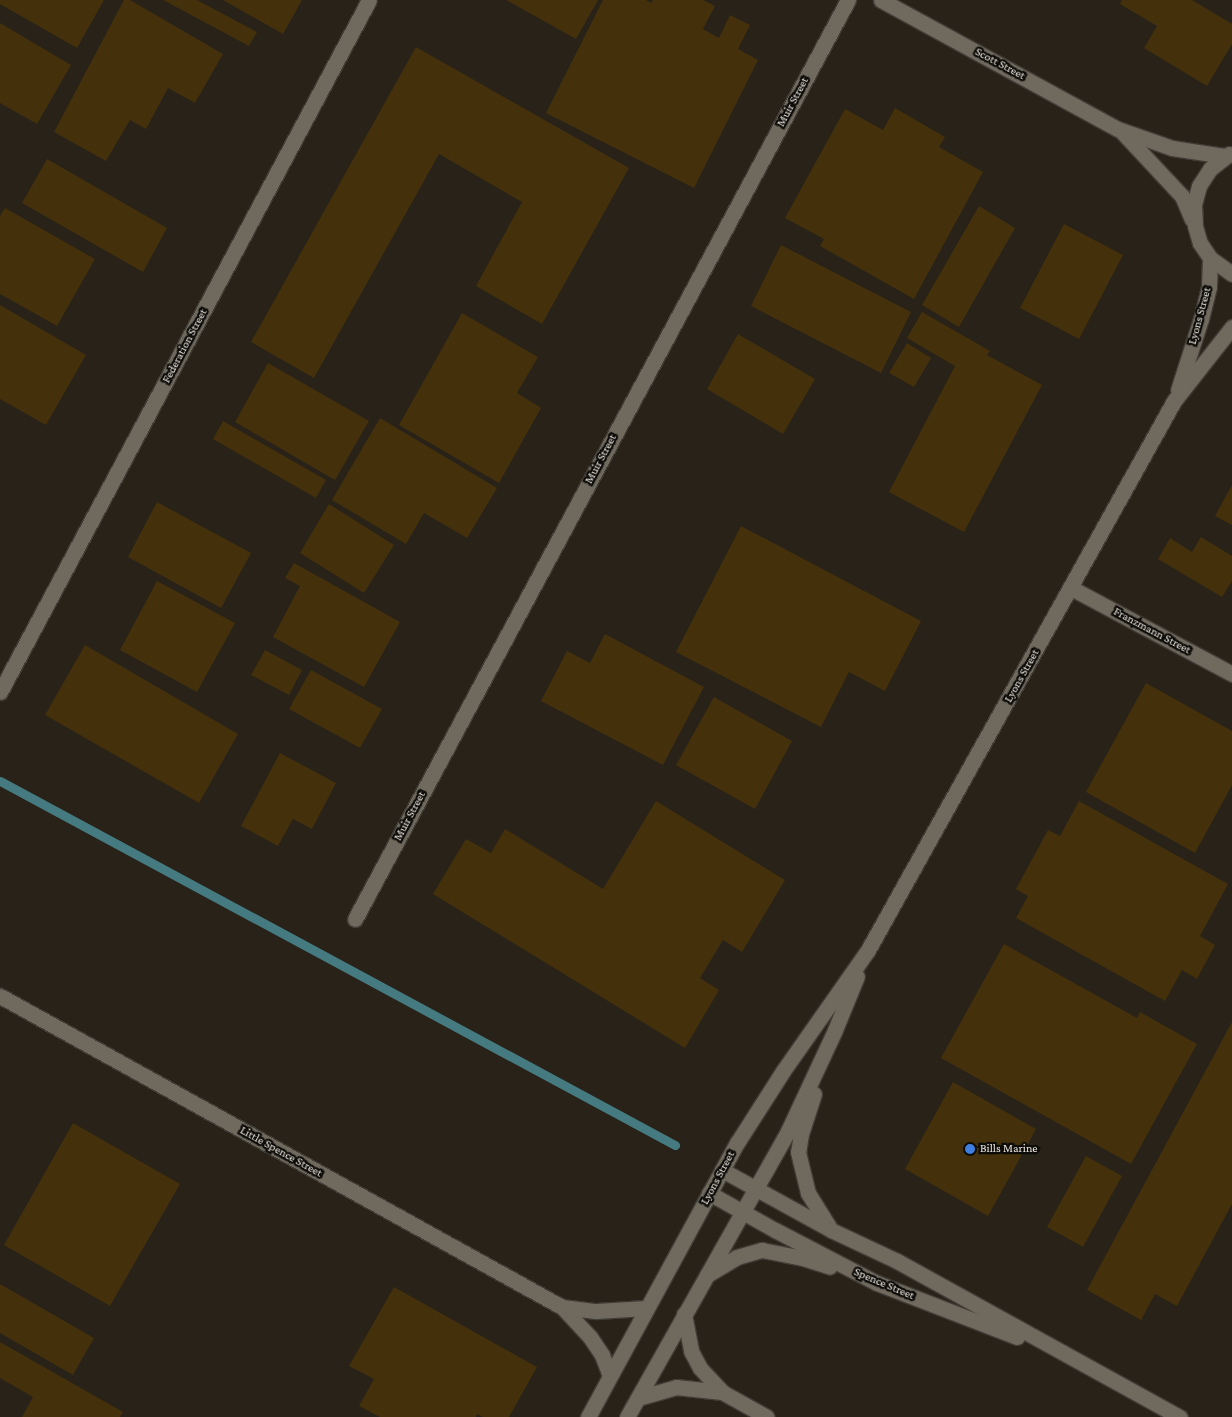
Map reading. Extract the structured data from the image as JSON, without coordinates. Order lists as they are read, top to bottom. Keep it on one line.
{"streets":{"street":["Scott Street","Muir Street","Lyons Street","Federation Street","Franzmann Street","Little Spence Street","Spence Street"]},"crossings":[["Scott Street","Lyons Street"],["Lyons Street","Franzmann Street"],["Lyons Street","Little Spence Street"],["Lyons Street","Spence Street"]],"places":["Bills Marine"]}
